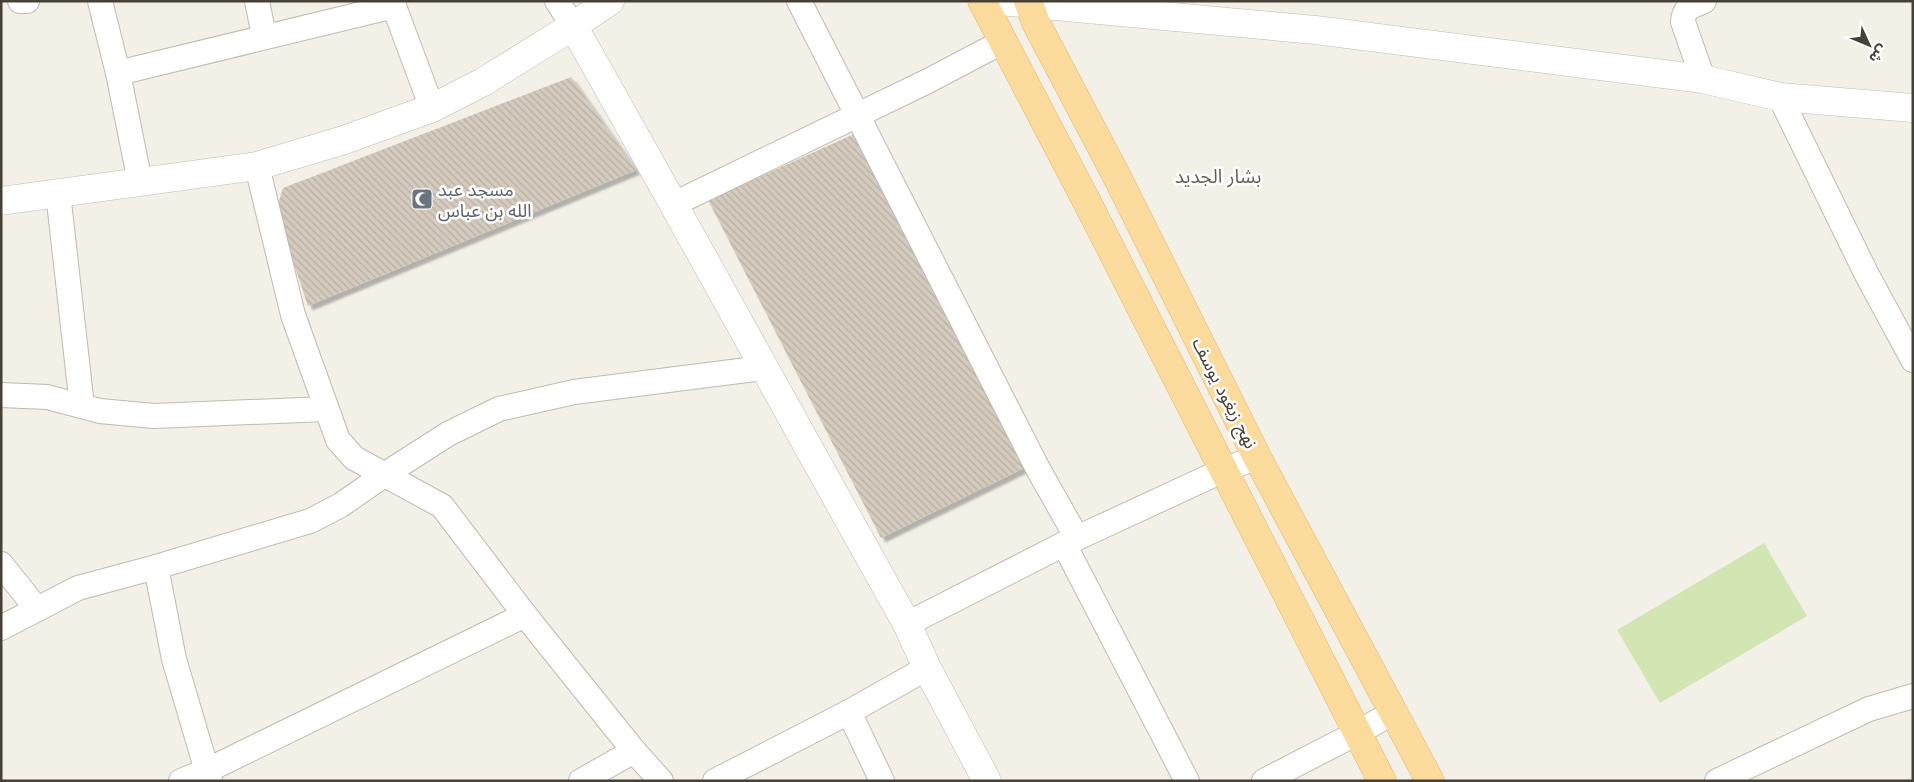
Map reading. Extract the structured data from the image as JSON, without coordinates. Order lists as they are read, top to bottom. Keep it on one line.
{"streets":{"main road":["نهج زيغود يوسف"]},"districts":["بشار الجديد"],"places":{"mosque":["مسجد عبد الله بن عباس"]},"north":"bottom right"}
